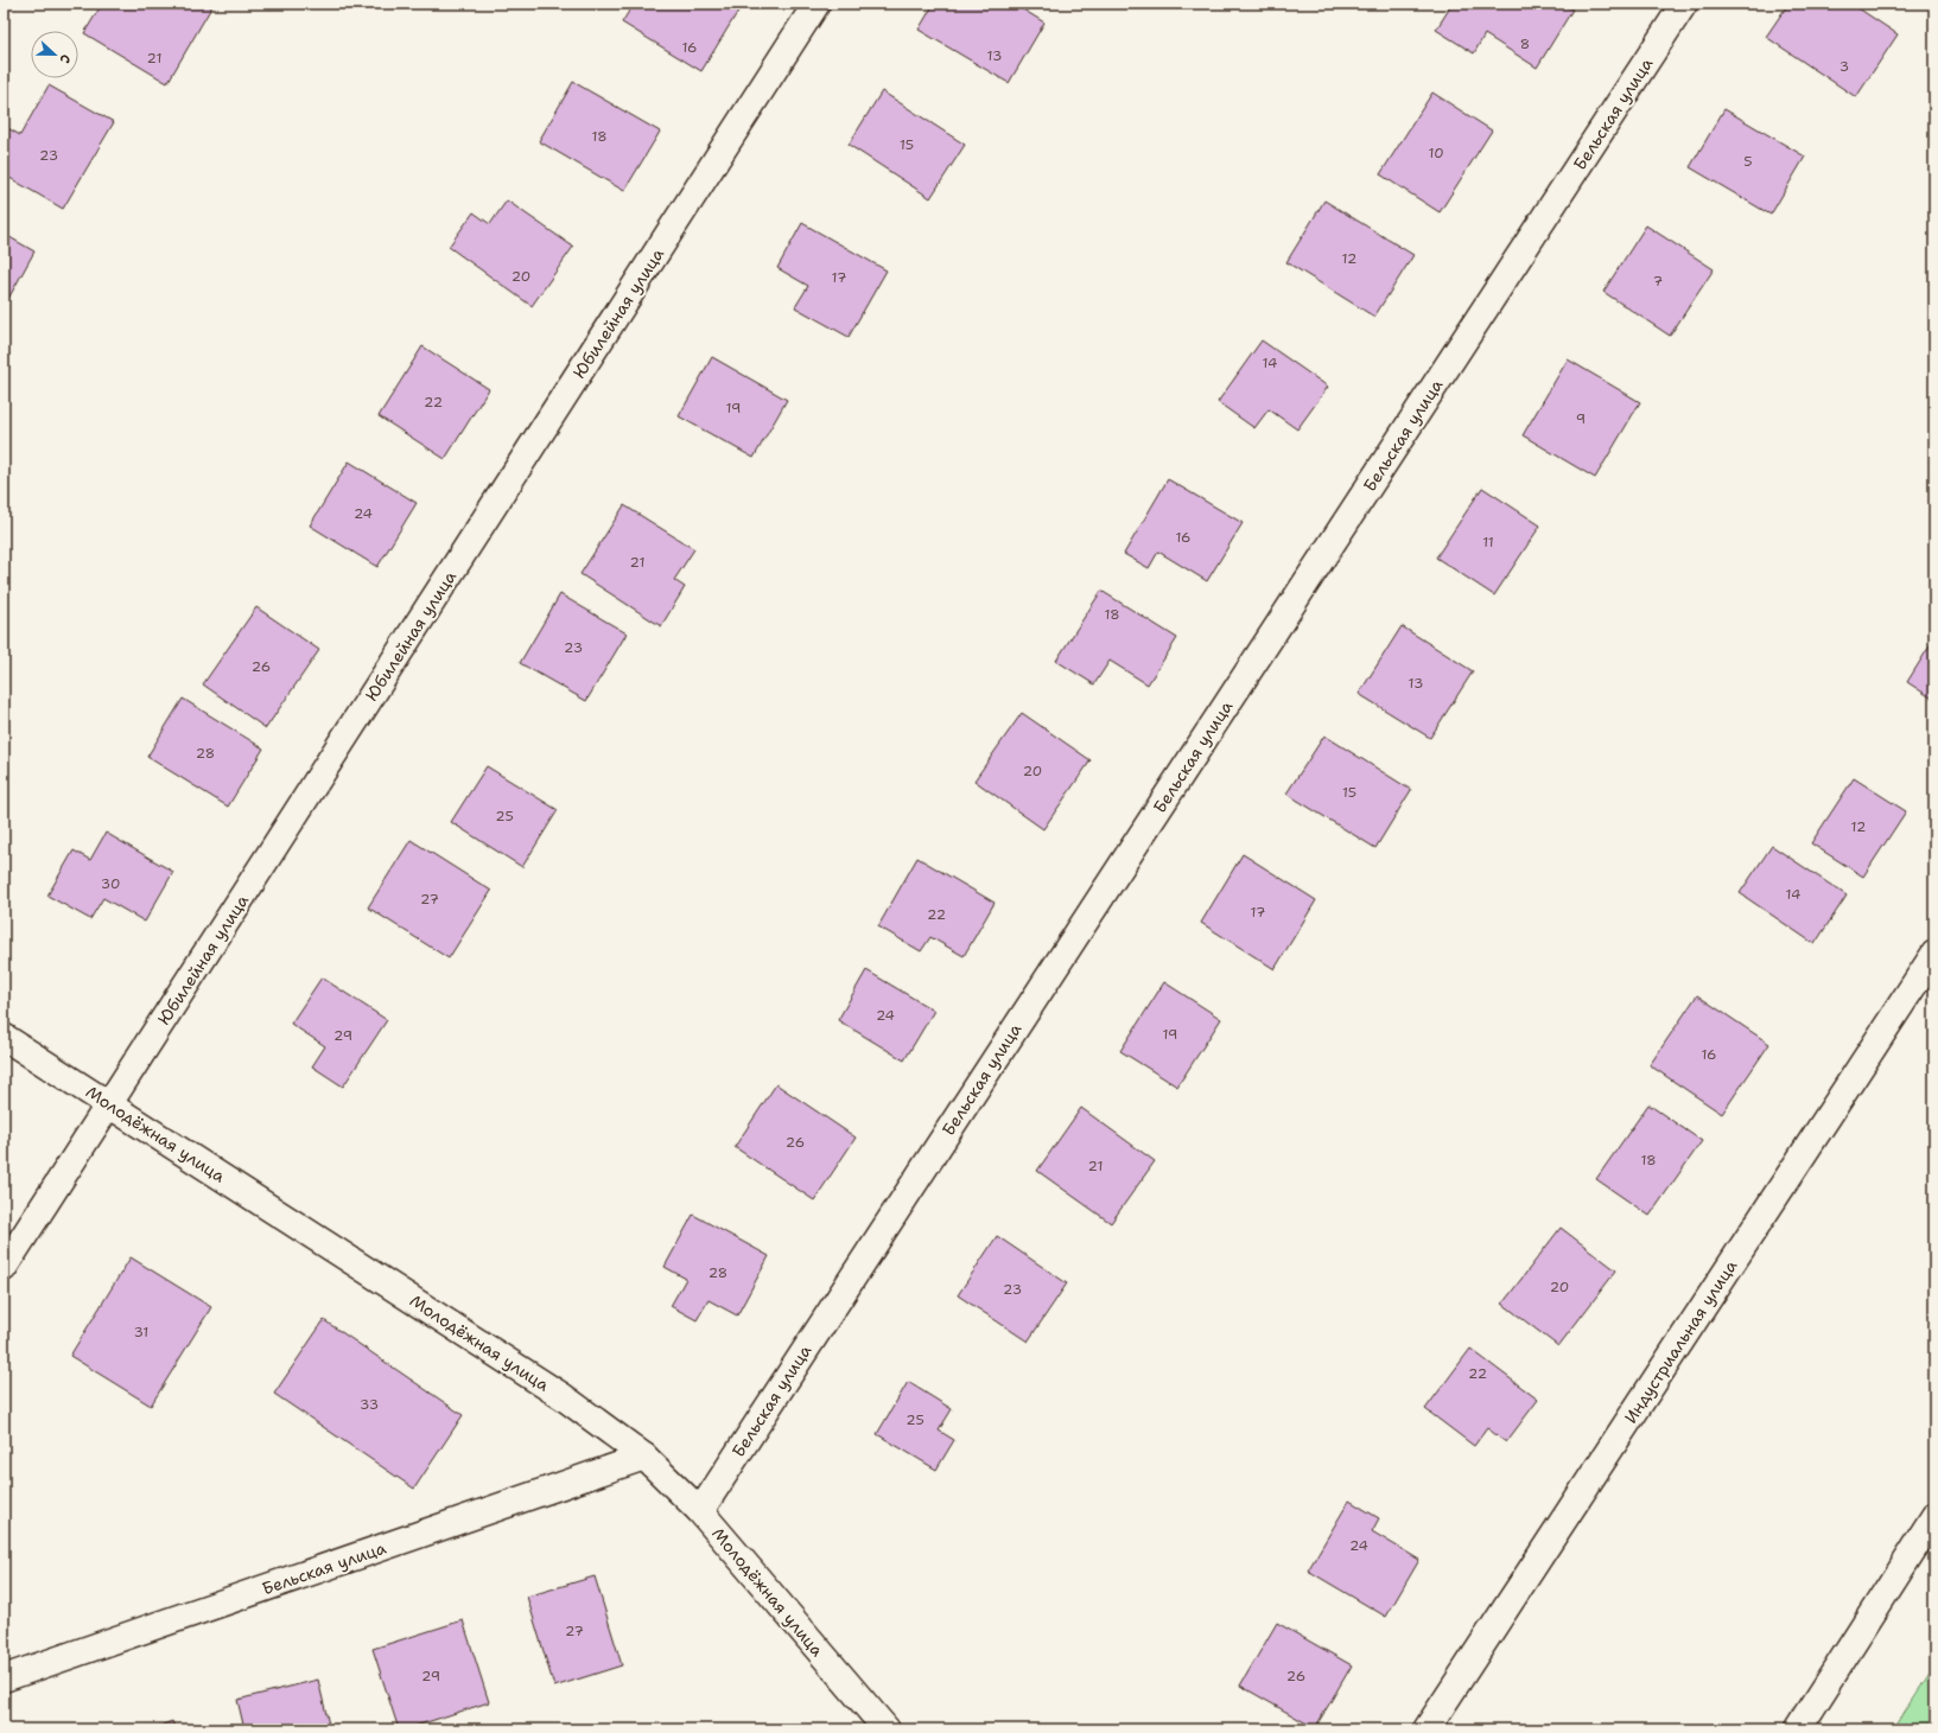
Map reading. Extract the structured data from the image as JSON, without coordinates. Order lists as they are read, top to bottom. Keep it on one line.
{"streets":{"street":["Бельская улица","Юбилейная улица","Молодёжная улица","Индустриальная улица"]},"crossings":[["Бельская улица","Молодёжная улица"],["Юбилейная улица","Молодёжная улица"]],"house_numbers":["8","16","13","21","3","18","15","10","23","5","12","20","17","7","14","22","19","9","24","16","11","21","18","23","26","13","28","20","15","25","12","30","14","27","17","22","24","19","29","16","26","18","21","28","20","23","31","22","33","25","24","27","29","26"],"north":"right"}
